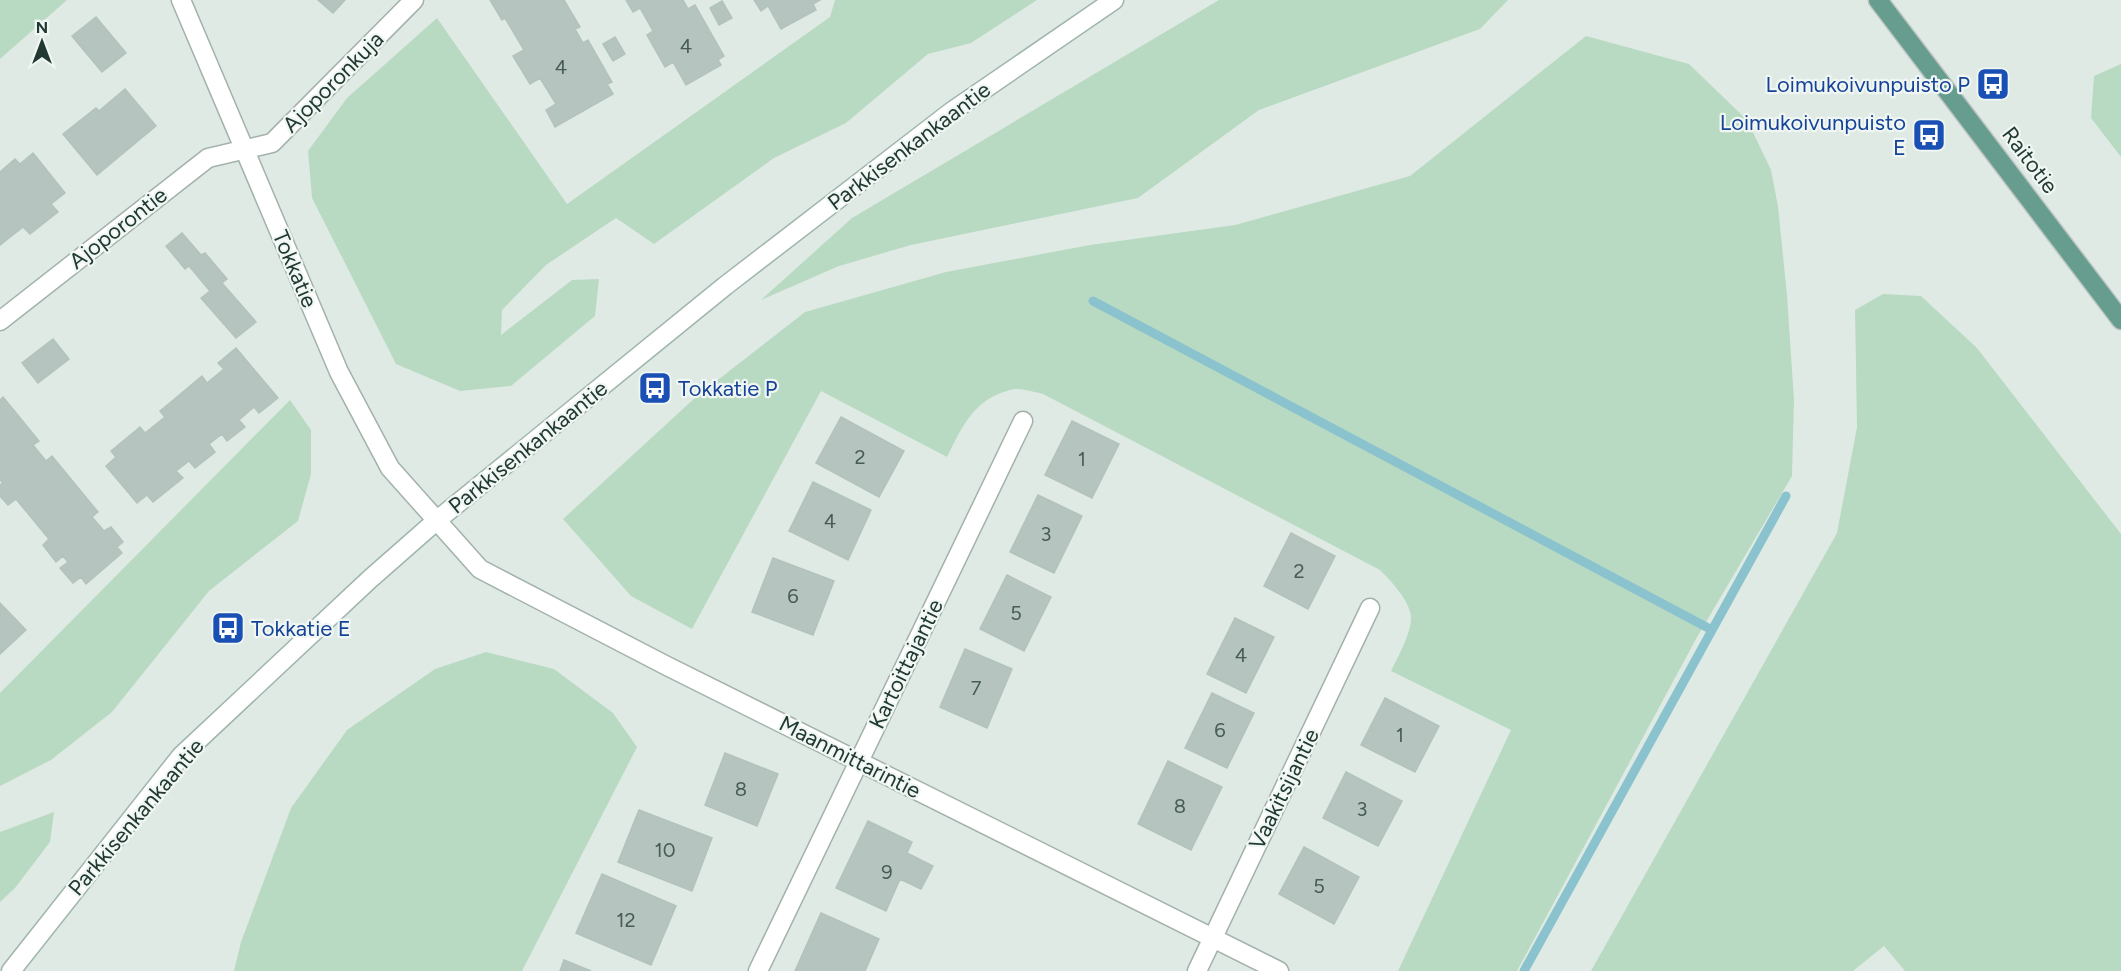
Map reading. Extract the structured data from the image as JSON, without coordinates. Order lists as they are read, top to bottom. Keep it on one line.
{"streets":{"main road":["Raitotie"],"street":["Ajoporonkuja","Parkkisenkankaantie","Ajoporontie","Tokkatie","Kartoittajantie","Maanmittarintie","Vaakitsijantie"]},"crossings":[["Ajoporonkuja","Ajoporontie"],["Ajoporonkuja","Tokkatie"],["Parkkisenkankaantie","Tokkatie"],["Parkkisenkankaantie","Maanmittarintie"],["Ajoporontie","Tokkatie"],["Tokkatie","Maanmittarintie"],["Kartoittajantie","Maanmittarintie"],["Maanmittarintie","Vaakitsijantie"]],"places":{"bus stop":["Loimukoivunpuisto P","Loimukoivunpuisto E","Tokkatie P","Tokkatie E"]},"house_numbers":["4","4","2","1","4","3","2","6","5","4","7","6","1","8","8","3","10","9","5","12"],"north":"top"}
